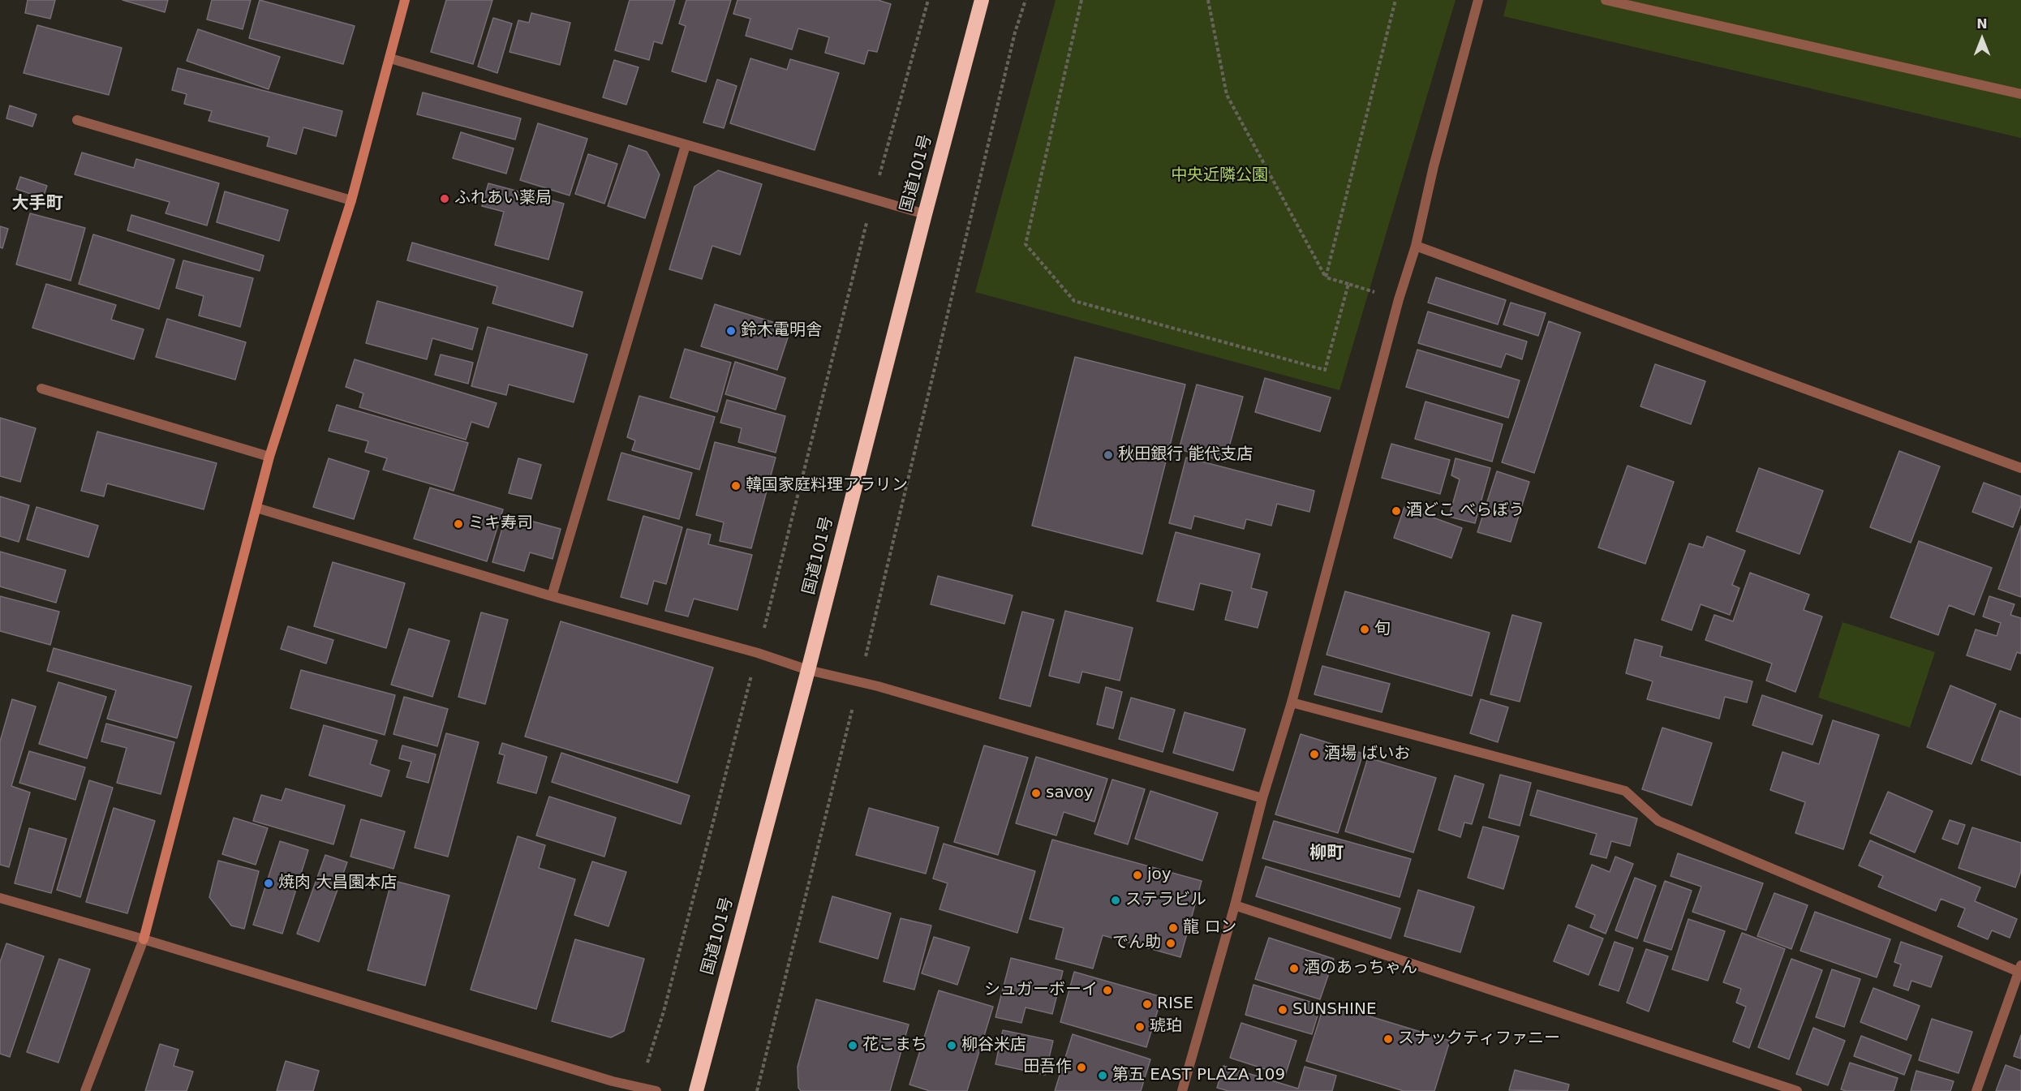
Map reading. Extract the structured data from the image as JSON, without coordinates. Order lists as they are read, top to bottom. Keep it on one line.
{"streets":{"highway":["国道101号"]},"districts":["大手町","柳町"],"parks":["中央近隣公園"],"places":["ふれあい薬局","鈴木電明舎","秋田銀行 能代支店","韓国家庭料理アラリン","酒どこ べらぼう","ミキ寿司","旬","酒場 ばいお","savoy","joy","焼肉 大昌園本店","ステラビル","龍 ロン","でん助","酒のあっちゃん","シュガーボーイ","RISE","SUNSHINE","琥珀","スナックティファニー","花こまち","柳谷米店","田吾作","第五 EAST PLAZA 109"],"north":"top"}
